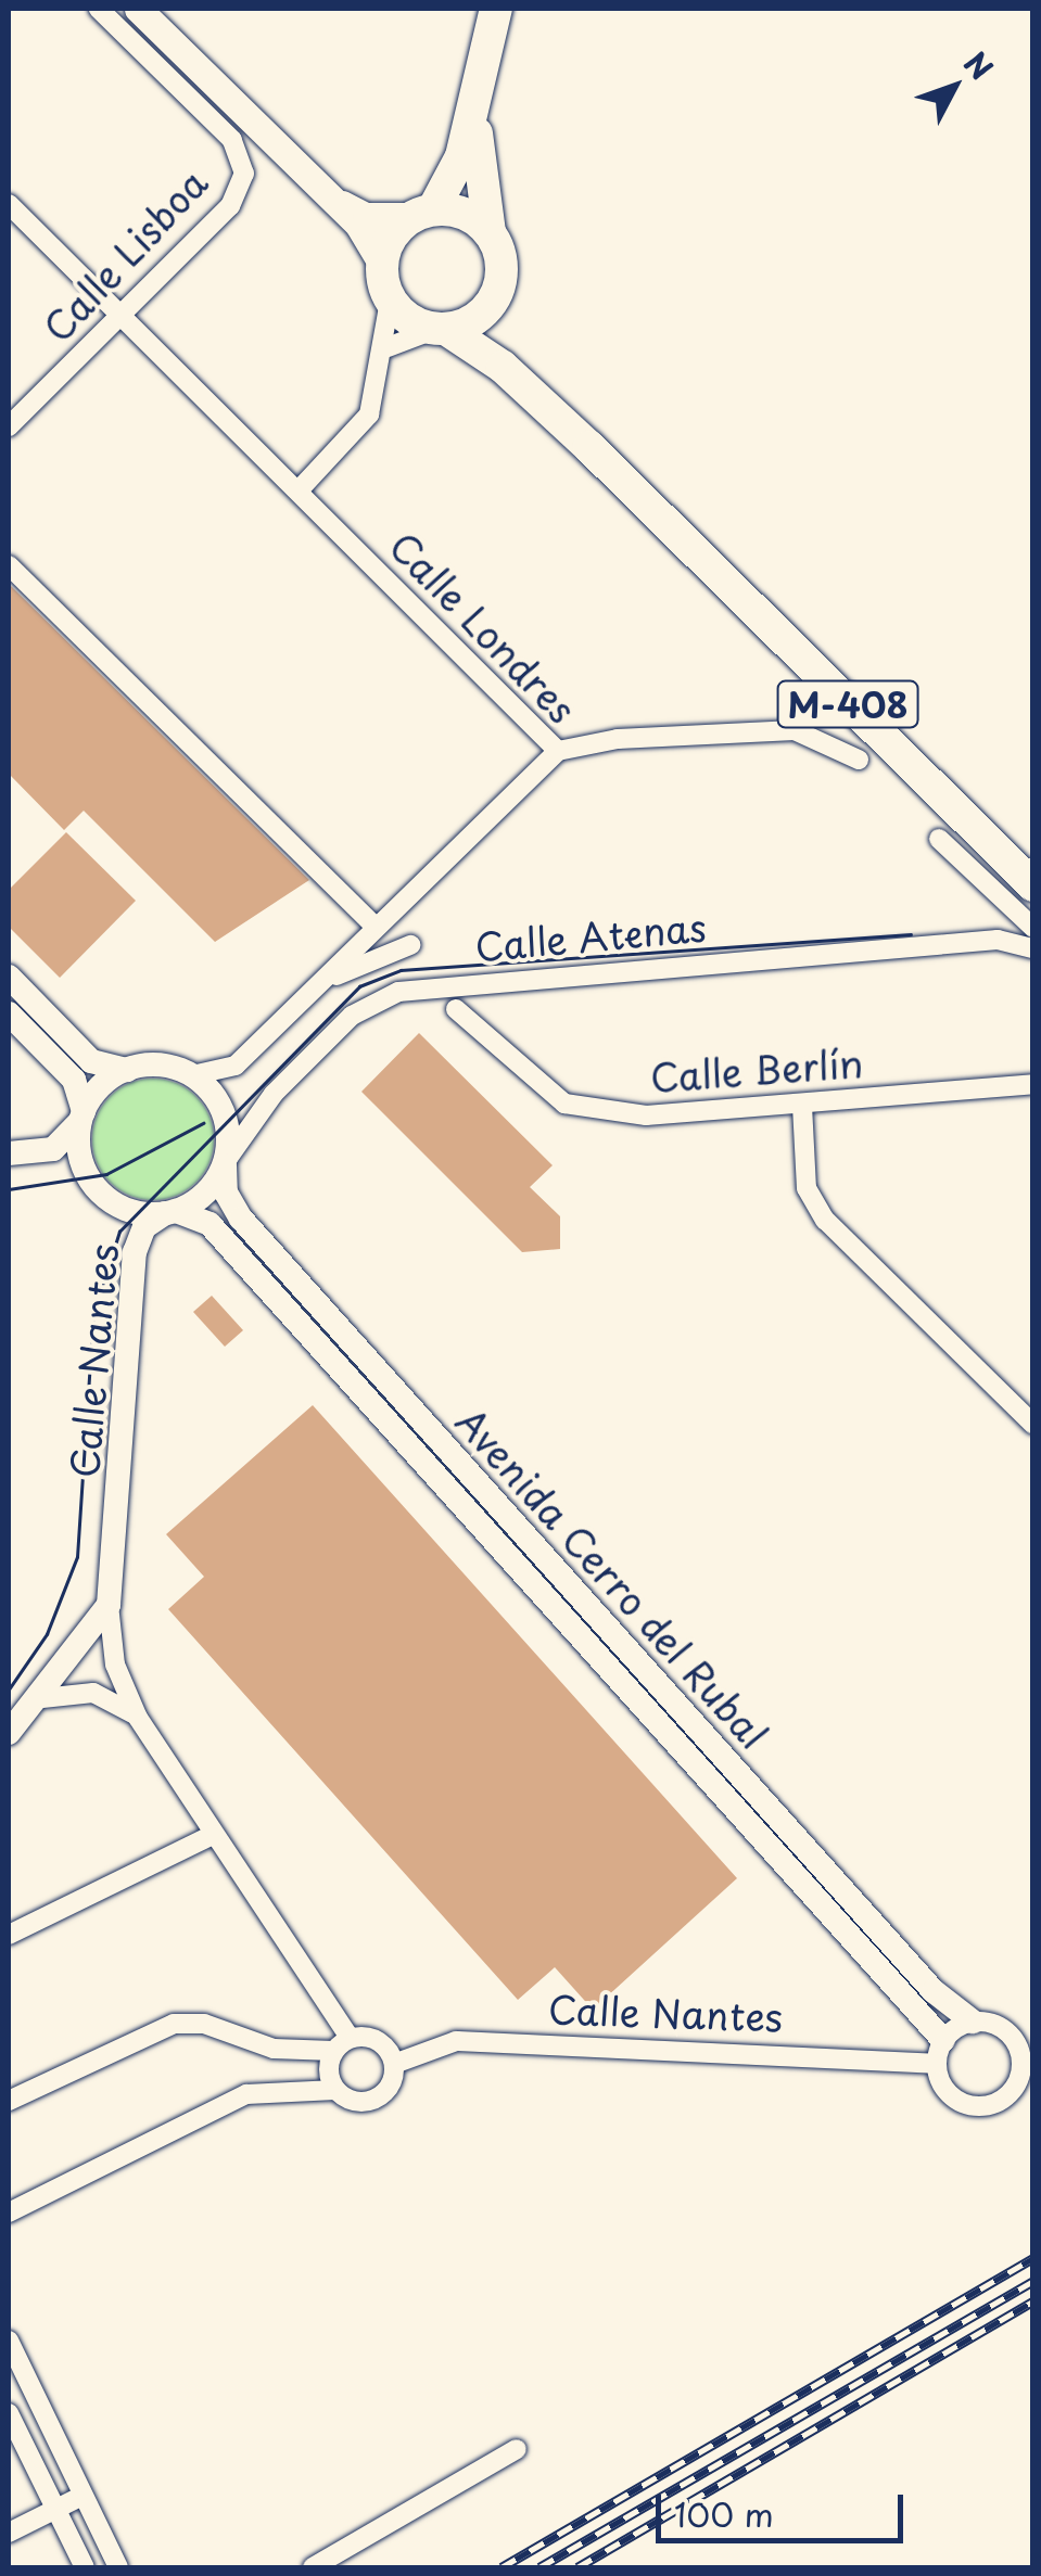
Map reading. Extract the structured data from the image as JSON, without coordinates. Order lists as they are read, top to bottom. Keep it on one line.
{"streets":{"main road":["M-408"],"street":["Calle Lisboa","Calle Londres","Calle Atenas","Calle Berlín","Calle Nantes","Avenida Cerro del Rubal"]},"crossings":[["Calle Lisboa","Calle Londres"],["Calle Londres","Calle Atenas"],["Calle Londres","Calle Nantes"],["Calle Londres","Avenida Cerro del Rubal"],["Calle Atenas","Calle Berlín"],["Calle Atenas","Calle Nantes"],["Calle Atenas","Avenida Cerro del Rubal"],["Calle Nantes","Avenida Cerro del Rubal"]],"scale_bar":"100 m","north":"top right"}
